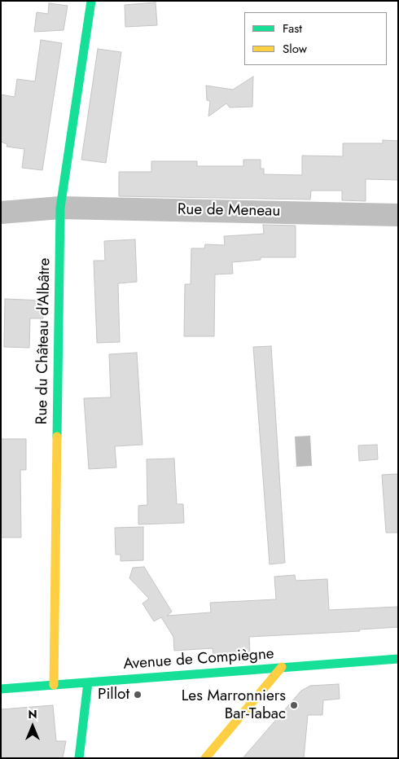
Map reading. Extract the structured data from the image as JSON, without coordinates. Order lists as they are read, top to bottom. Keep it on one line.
{"streets":{"street":["Rue de Meneau","Rue du Château d'Albâtre","Avenue de Compiègne"]},"crossings":[["Rue de Meneau","Rue du Château d'Albâtre"],["Rue du Château d'Albâtre","Avenue de Compiègne"]],"places":["Pillot","Les Marronniers Bar-Tabac"],"legend":["Fast","Slow"],"north":"top"}
